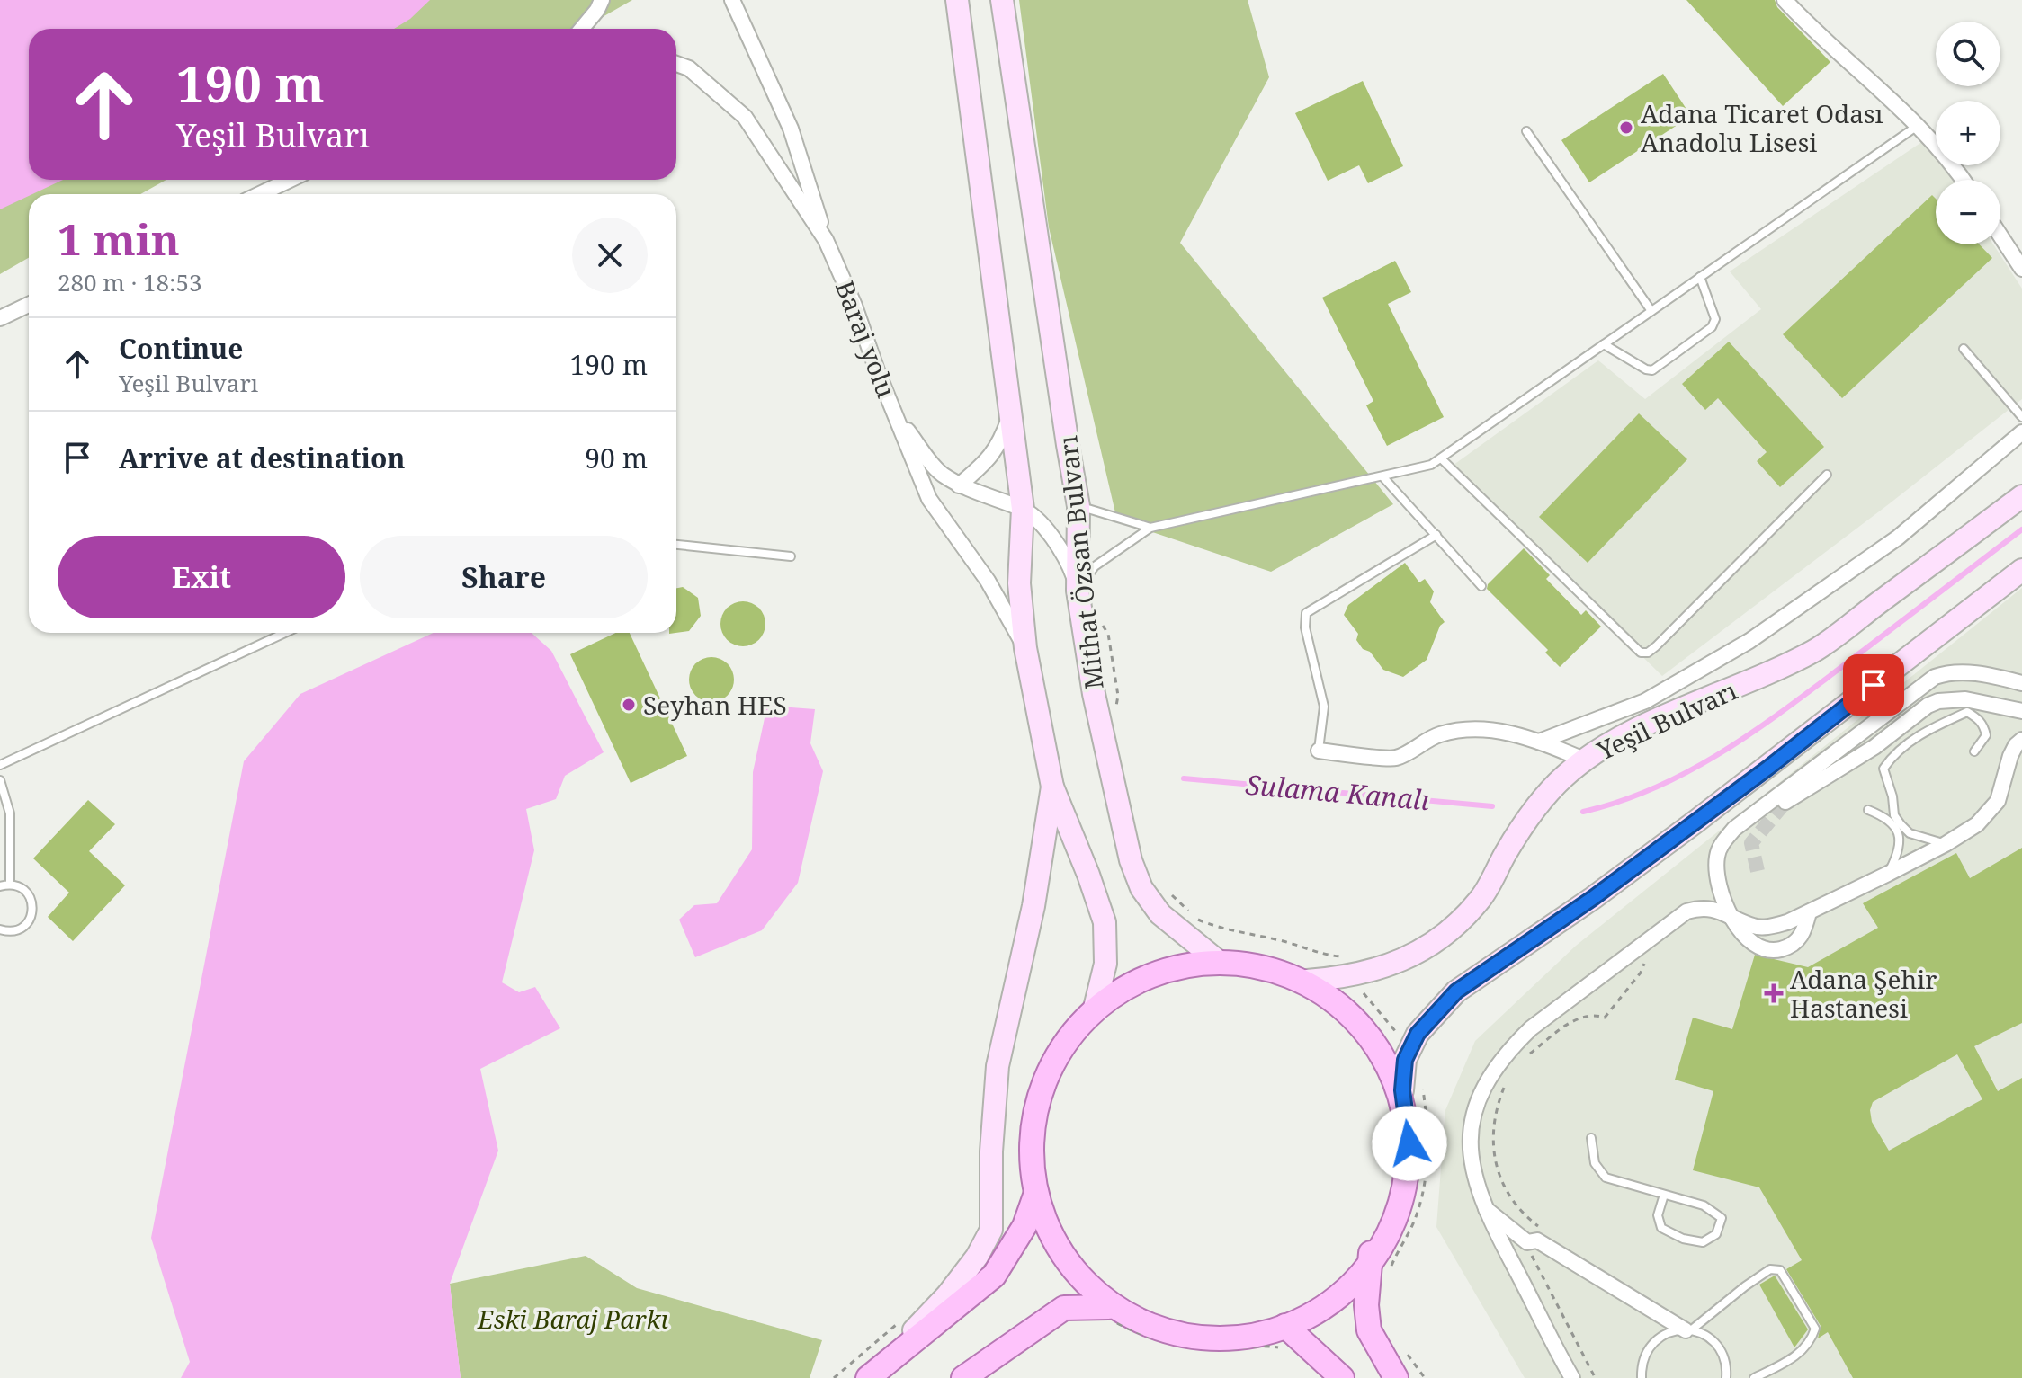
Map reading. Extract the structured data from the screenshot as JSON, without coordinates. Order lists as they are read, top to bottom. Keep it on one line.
{"streets":{"main road":["Mithat Özsan Bulvarı","Yeşil Bulvarı"],"street":["Baraj yolu"]},"crossings":[["Baraj yolu","Mithat Özsan Bulvarı"]],"water":["Sulama Kanalı"],"parks":["Eski Baraj Parkı"],"places":{"other":["Adana Ticaret Odası Anadolu Lisesi","Seyhan HES"],"health":["Adana Şehir Hastanesi"]},"page":{"map_buttons":["+","−"],"turn":["190 m","Yeşil Bulvarı"],"heading":["1 min","280 m · 18:53"],"list":[{"name":"Continue","note":"Yeşil Bulvarı","value":"190 m"},{"name":"Arrive at destination","value":"90 m"}],"buttons":["Exit","Share"]}}
